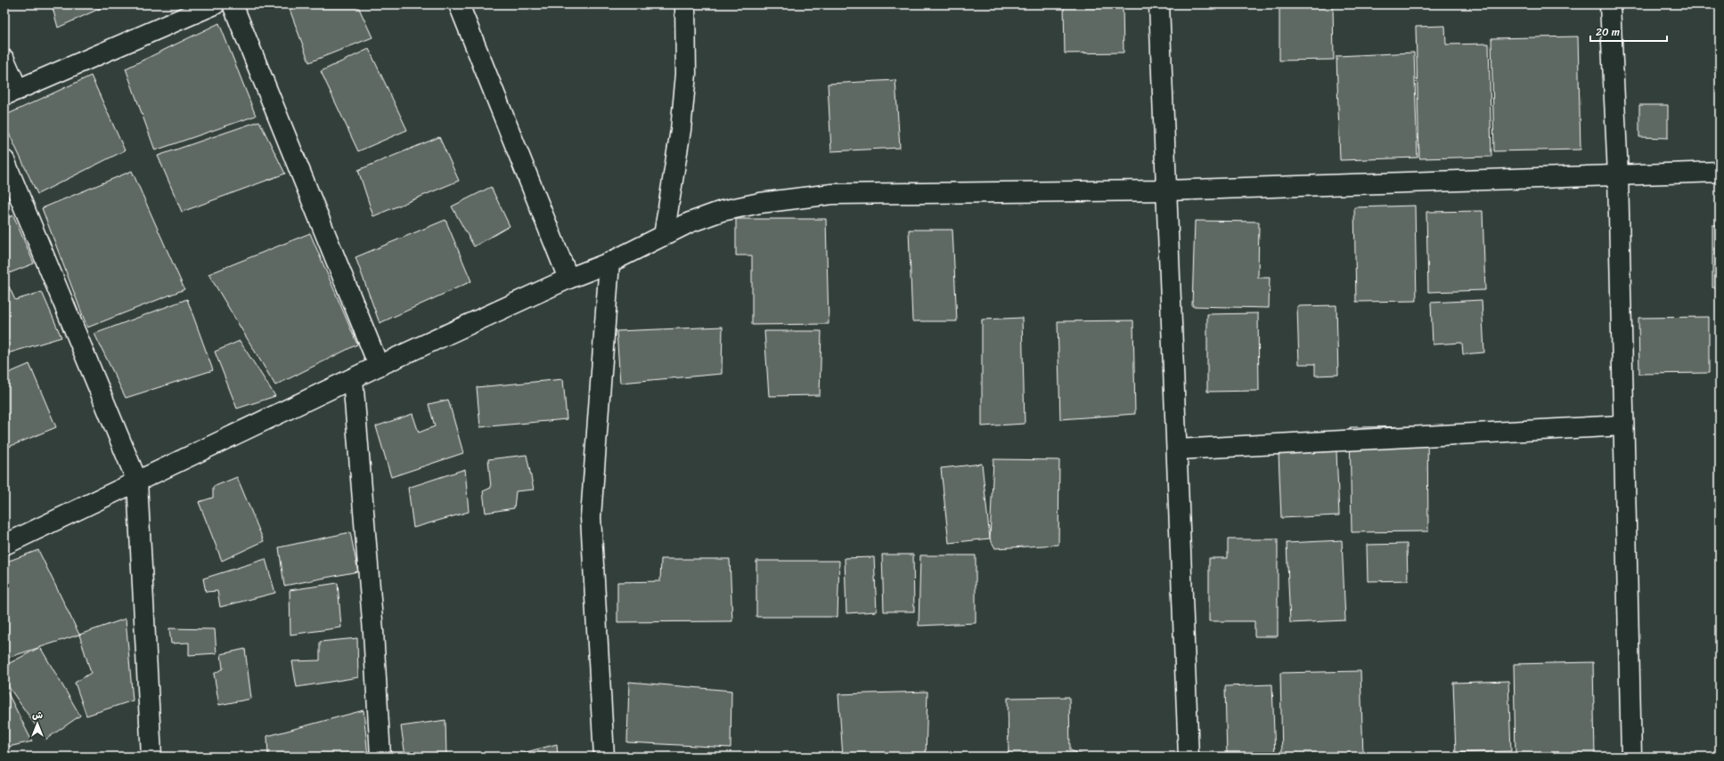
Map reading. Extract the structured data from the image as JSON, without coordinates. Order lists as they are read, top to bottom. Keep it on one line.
{"scale_bar":"20 m","north":"top"}
